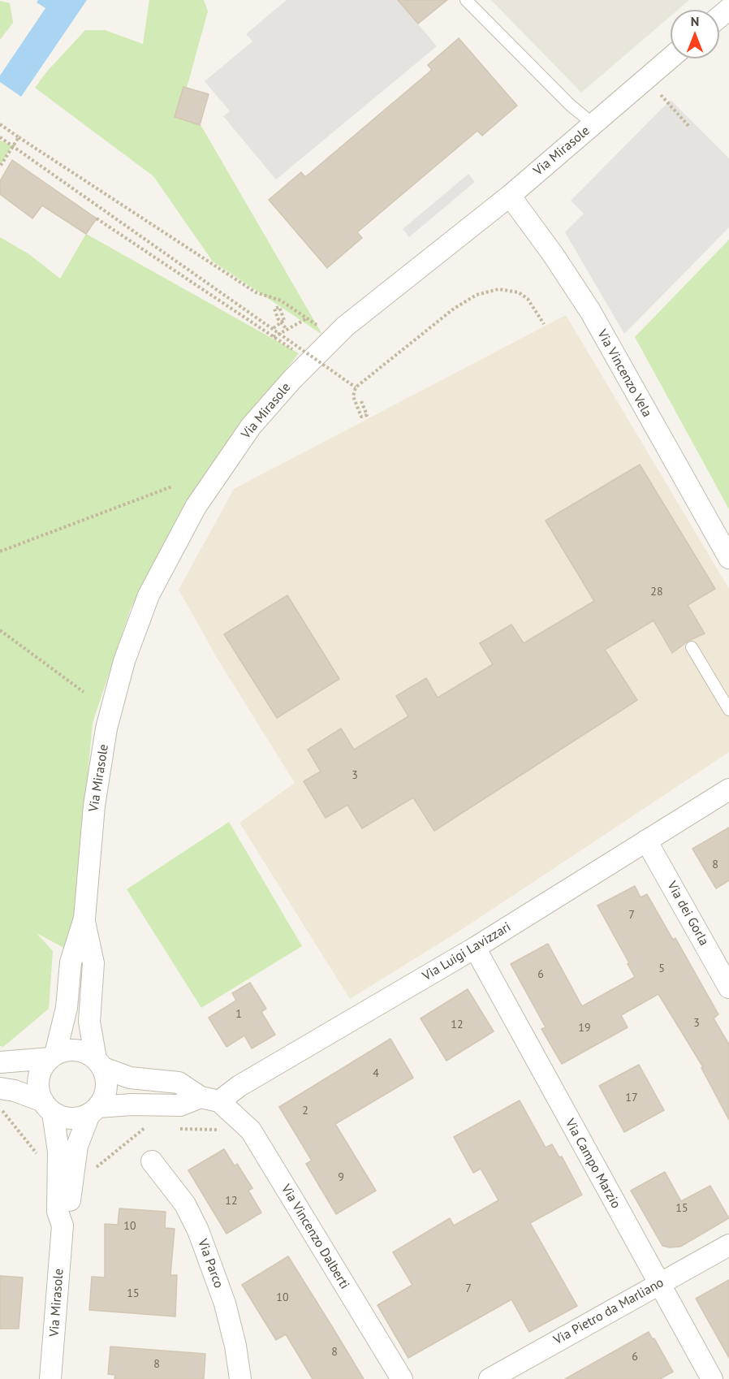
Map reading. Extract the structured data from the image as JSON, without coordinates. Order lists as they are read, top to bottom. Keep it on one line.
{"streets":{"street":["Via Mirasole","Via Vincenzo Vela","Via dei Gorla","Via Luigi Lavizzari","Via Campo Marzio","Via Vincenzo Dalberti","Via Parco","Via Pietro da Marliano"]},"crossings":[["Via Mirasole","Via Vincenzo Vela"],["Via Mirasole","Via Luigi Lavizzari"],["Via dei Gorla","Via Luigi Lavizzari"],["Via Luigi Lavizzari","Via Campo Marzio"],["Via Luigi Lavizzari","Via Vincenzo Dalberti"],["Via Campo Marzio","Via Pietro da Marliano"]],"house_numbers":["28","3","8","7","5","6","1","3","12","19","4","17","2","9","12","15","10","7","15","10","8","6","8"],"north":"top"}
